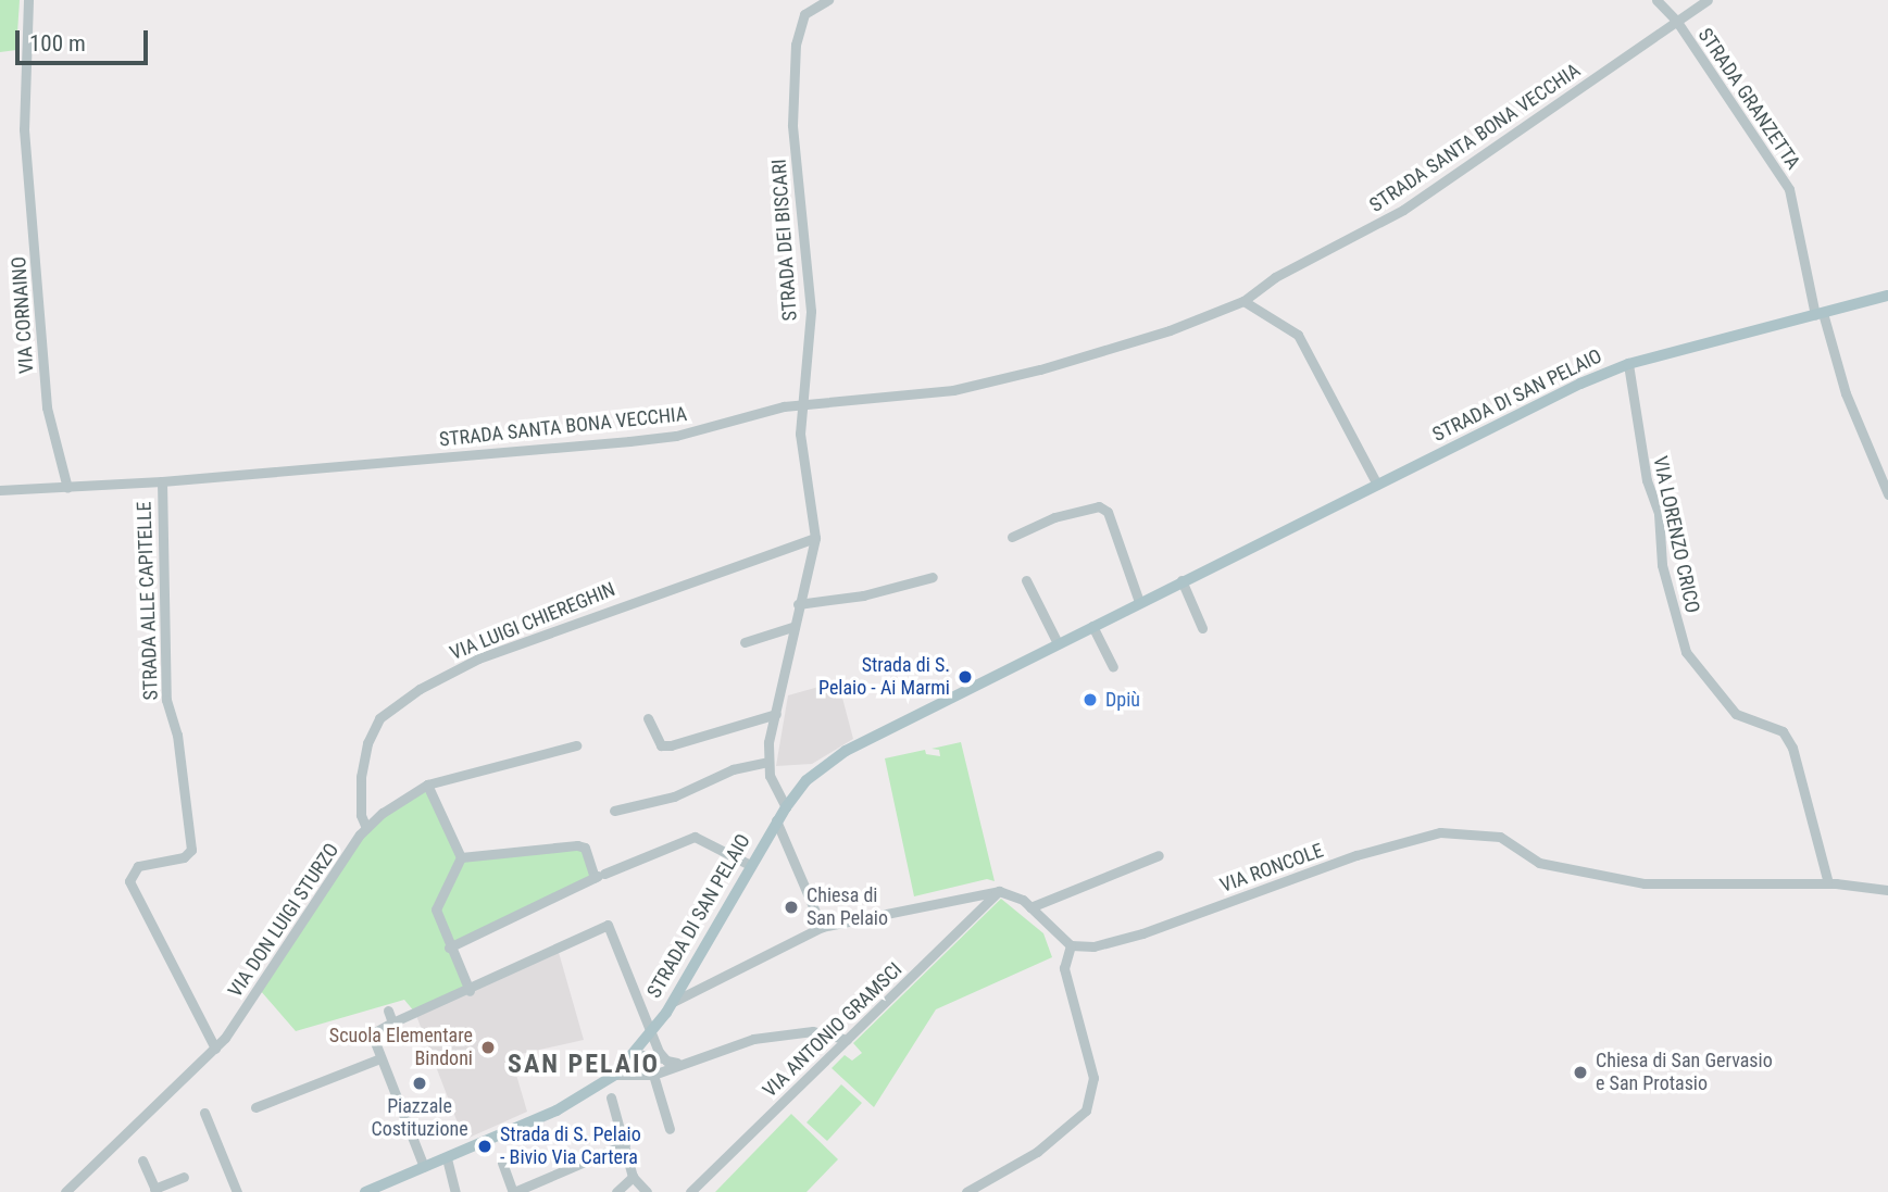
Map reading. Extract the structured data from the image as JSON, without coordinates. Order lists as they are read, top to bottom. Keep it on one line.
{"streets":{"main road":["STRADA DI SAN PELAIO"],"street":["STRADA GRANZETTA","STRADA SANTA BONA VECCHIA","STRADA DEI BISCARI","VIA CORNAINO","VIA LORENZO CRICO","STRADA ALLE CAPITELLE","VIA LUIGI CHIEREGHIN","VIA RONCOLE","VIA DON LUIGI STURZO","VIA ANTONIO GRAMSCI"]},"crossings":[["STRADA GRANZETTA","STRADA SANTA BONA VECCHIA"],["STRADA GRANZETTA","STRADA DI SAN PELAIO"],["STRADA SANTA BONA VECCHIA","STRADA DEI BISCARI"],["STRADA SANTA BONA VECCHIA","VIA CORNAINO"],["STRADA SANTA BONA VECCHIA","STRADA ALLE CAPITELLE"],["STRADA DEI BISCARI","VIA LUIGI CHIEREGHIN"],["STRADA DI SAN PELAIO","VIA LORENZO CRICO"],["VIA LORENZO CRICO","VIA RONCOLE"],["STRADA ALLE CAPITELLE","VIA DON LUIGI STURZO"],["VIA LUIGI CHIEREGHIN","VIA DON LUIGI STURZO"]],"districts":["SAN PELAIO"],"places":["Strada di S. Pelaio - Ai Marmi","Dpiù","Chiesa di San Pelaio","Scuola Elementare Bindoni","Chiesa di San Gervasio e San Protasio","Piazzale Costituzione","Strada di S. Pelaio - Bivio Via Cartera"],"scale_bar":"100 m"}
